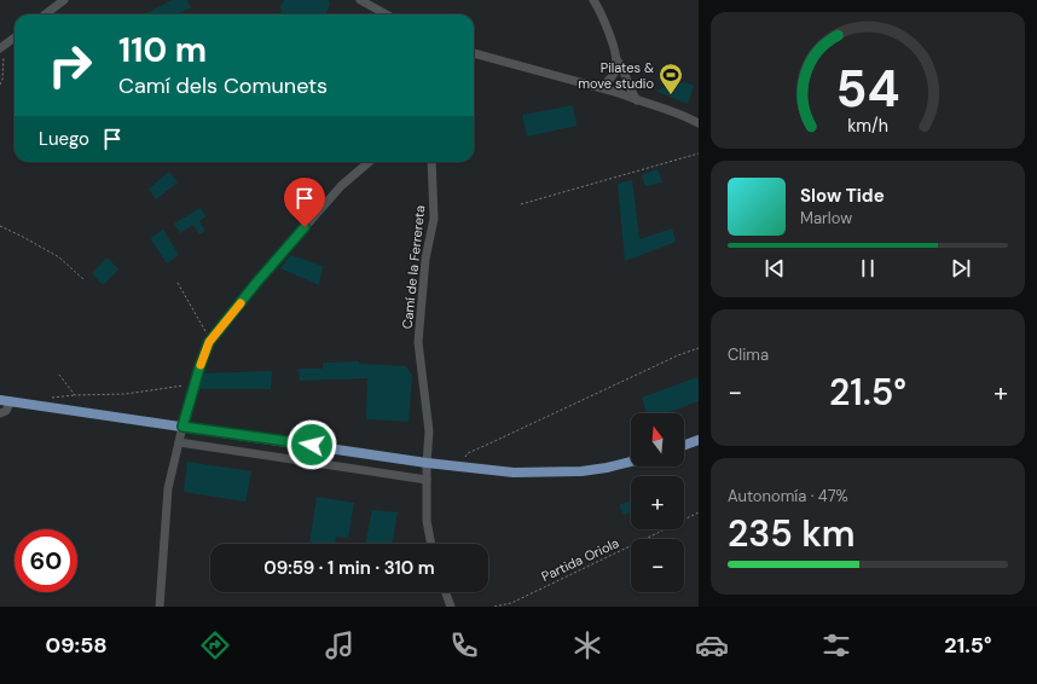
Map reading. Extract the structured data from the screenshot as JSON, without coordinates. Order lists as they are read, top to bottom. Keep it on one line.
{"streets":{"street":["Camí de la Ferrereta"],"path":["Partida Oriola"]},"places":{"sports":["Pilates & move studio"]},"north":"top","page":{"turn":["110 m","Camí dels Comunets"],"then":"Luego","song":["Slow Tide","Marlow"],"tile":["Clima",["Autonomía · 47%","235 km"]],"heat":["−","21.5°","+"],"map_buttons":["+","−"],"limit":"60","trip":"09:59 · 1 min · 310 m","tabs":["09:58","21.5°"],"gauge":["54","km/h"]}}
